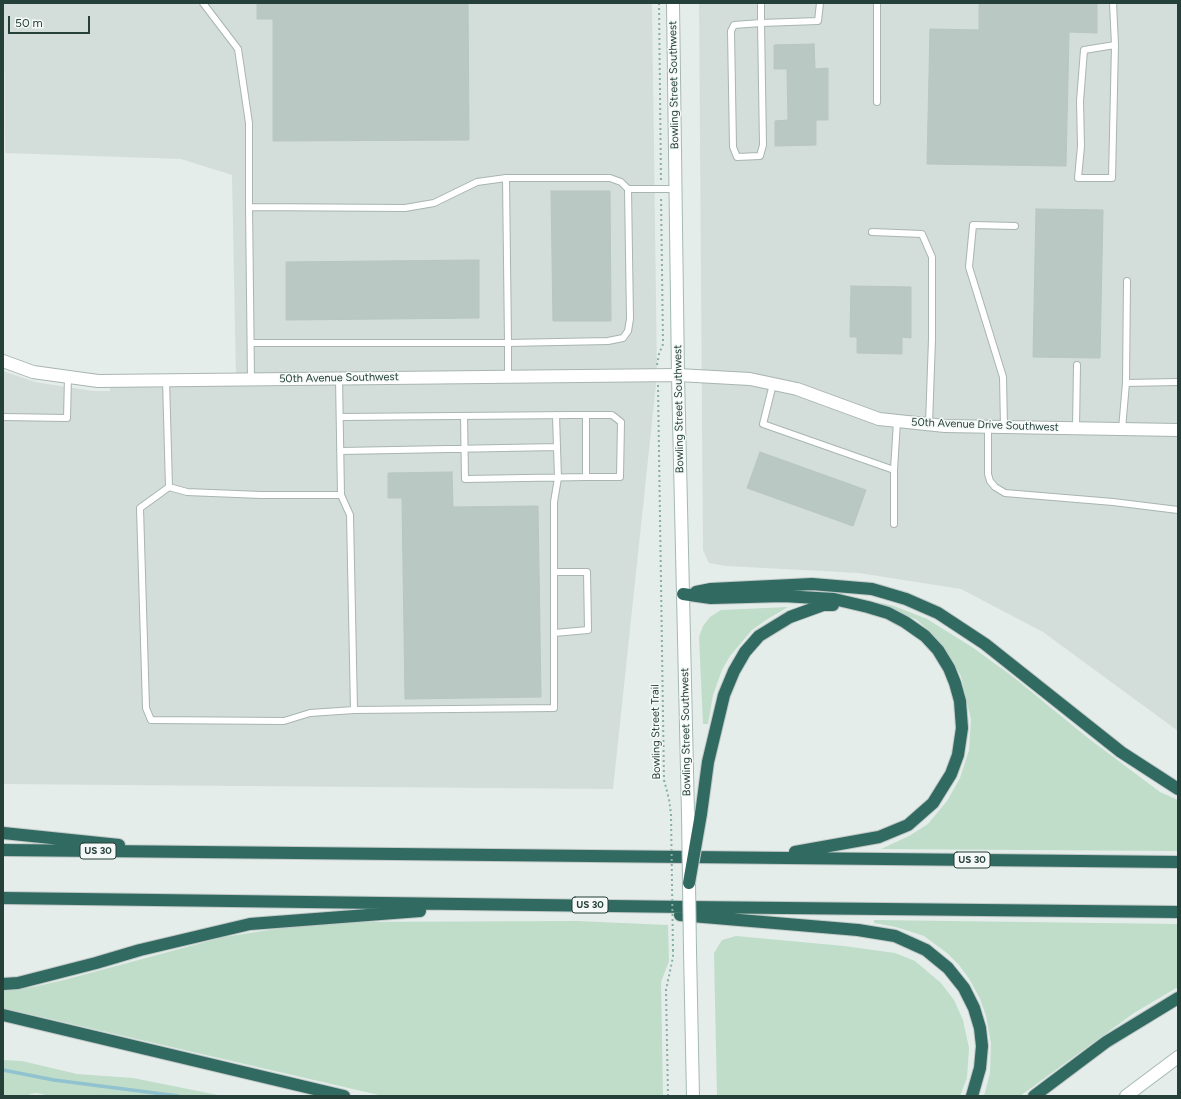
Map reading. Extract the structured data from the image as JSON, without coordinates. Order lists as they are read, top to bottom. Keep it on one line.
{"streets":{"highway":["US 30"],"street":["Bowling Street Southwest","50th Avenue Southwest","50th Avenue Drive Southwest"],"path":["Bowling Street Trail"]},"crossings":[["Bowling Street Southwest","50th Avenue Southwest"],["Bowling Street Southwest","50th Avenue Drive Southwest"],["50th Avenue Southwest","50th Avenue Drive Southwest"]],"scale_bar":"50 m"}
